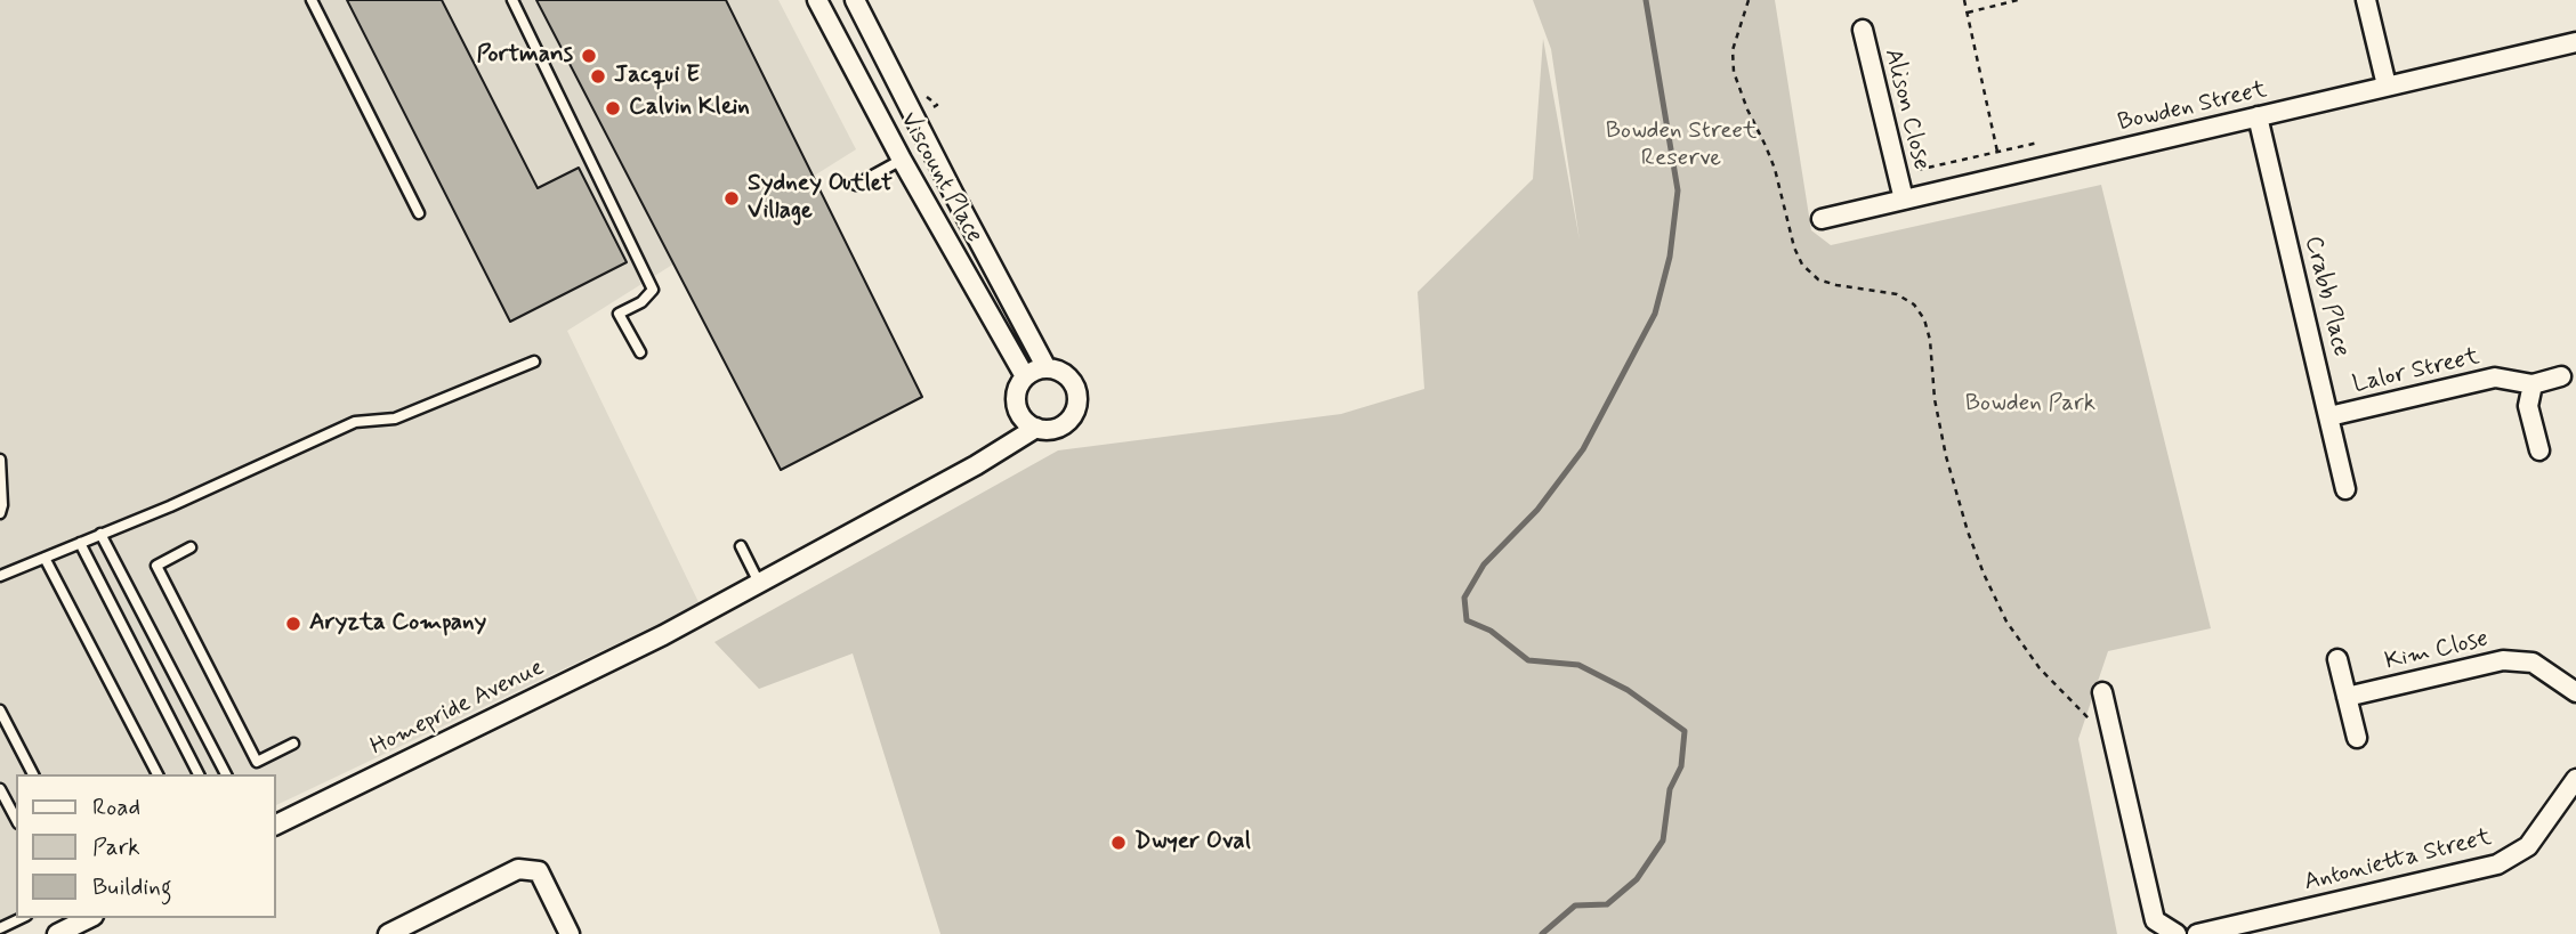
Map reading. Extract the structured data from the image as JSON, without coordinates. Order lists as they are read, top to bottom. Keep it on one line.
{"streets":{"street":["Bowden Street","Alison Close","Viscount Place","Crabb Place","Lalor Street","Kim Close","Homepride Avenue","Antonietta Street"]},"crossings":[["Bowden Street","Alison Close"],["Bowden Street","Crabb Place"],["Crabb Place","Lalor Street"]],"parks":["Bowden Street Reserve","Bowden Park"],"places":["Portmans","Jacqui E","Calvin Klein","Sydney Outlet Village","Aryzta Company","Dwyer Oval"],"legend":["Road","Park","Building"]}
